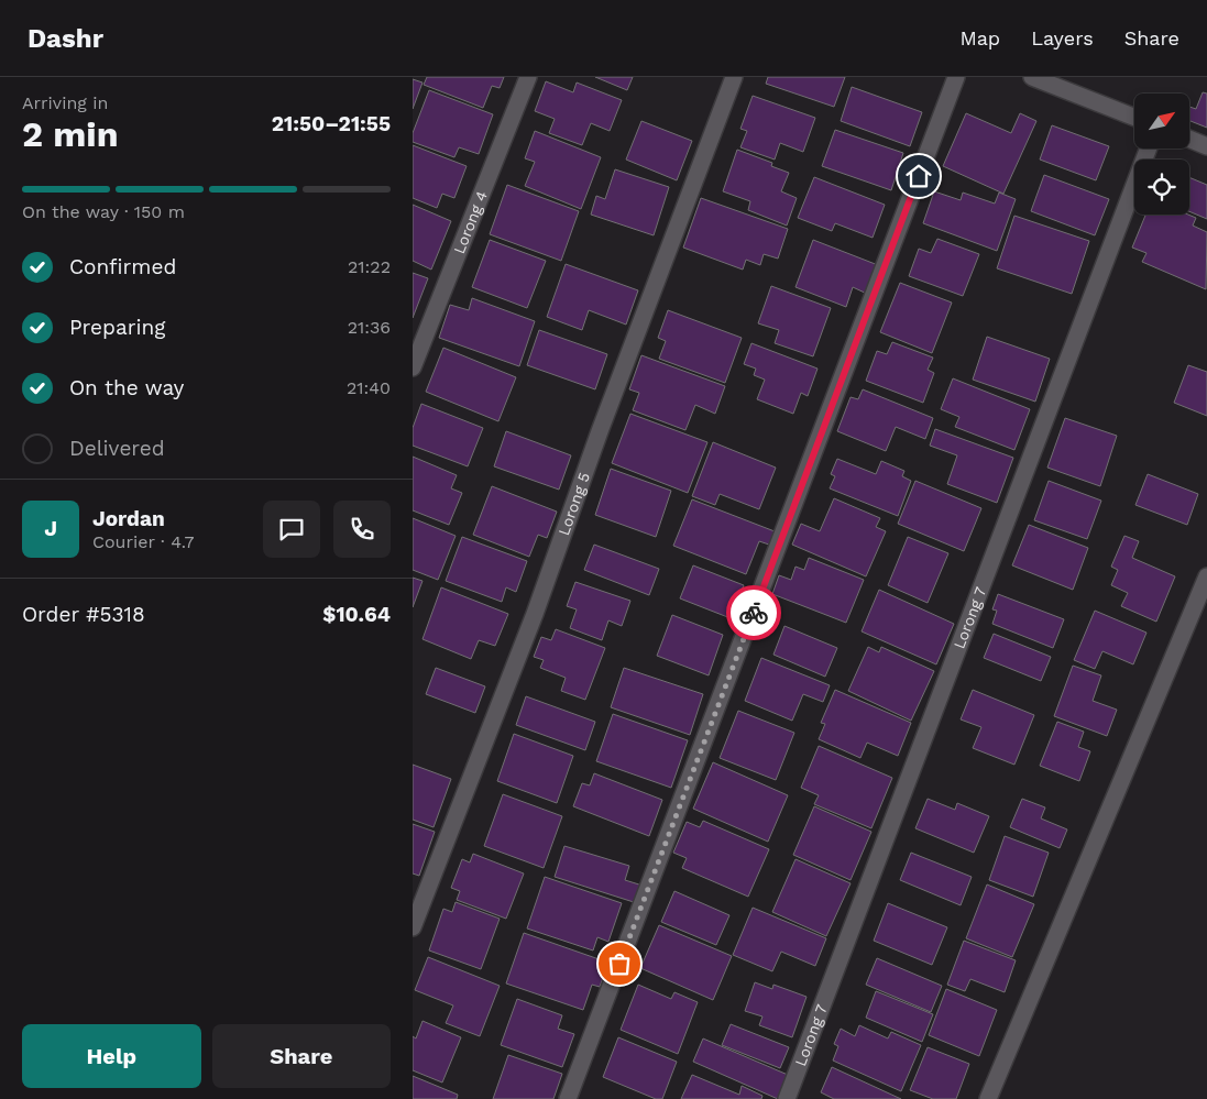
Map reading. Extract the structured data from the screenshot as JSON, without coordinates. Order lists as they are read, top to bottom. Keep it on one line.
{"streets":{"street":["Lorong 4","Lorong 5","Lorong 7"]},"north":"top right","page":{"header":"Dashr","nav":["Map","Layers","Share"],"heading":["2 min","Arriving in","21:50–21:55"],"panel":["Jordan","Courier · 4.7","Order #5318","$10.64"],"bar":"On the way · 150 m","list":[["Confirmed","21:22"],["Preparing","21:36"],["On the way","21:40"],"Delivered"],"round":"J","buttons":["Help","Share"]}}
